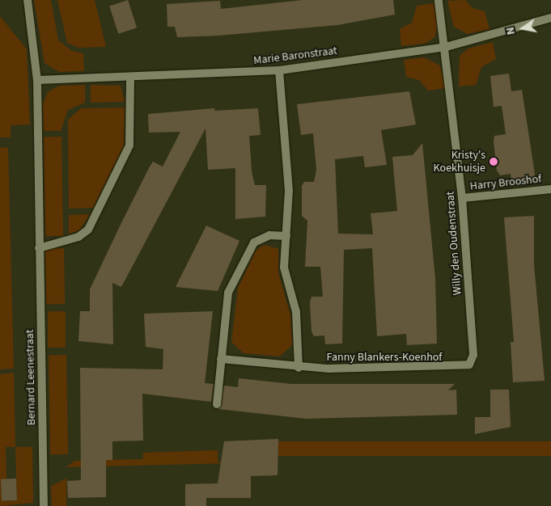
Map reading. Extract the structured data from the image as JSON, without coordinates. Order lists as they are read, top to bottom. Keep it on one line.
{"streets":{"street":["Marie Baronstraat","Harry Brooshof","Willy den Oudenstraat","Fanny Blankers-Koenhof","Bernard Leenestraat"]},"crossings":[["Marie Baronstraat","Willy den Oudenstraat"],["Marie Baronstraat","Bernard Leenestraat"],["Harry Brooshof","Willy den Oudenstraat"],["Willy den Oudenstraat","Fanny Blankers-Koenhof"]],"places":["Kristy's Koekhuisje"],"north":"left"}
